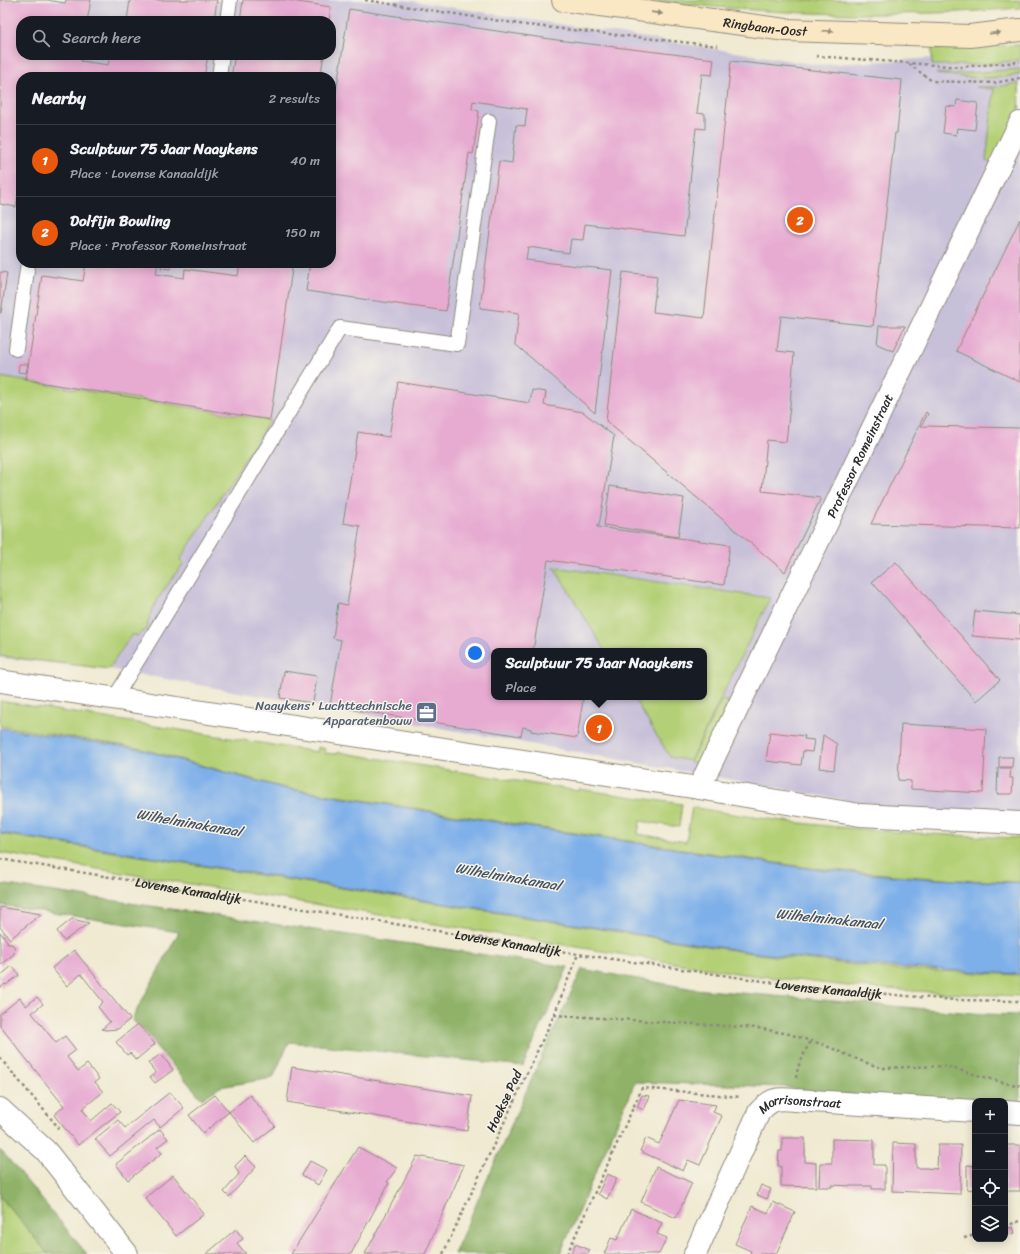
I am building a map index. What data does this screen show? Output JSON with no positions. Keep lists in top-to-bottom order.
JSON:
{
  "streets": {
    "main road": ["Ringbaan-Oost"],
    "street": ["Professor Romeinstraat", "Morrisonstraat"],
    "path": ["Lovense Kanaaldijk", "Hoekse Pad"]
  },
  "crossings": [
    ["Lovense Kanaaldijk", "Hoekse Pad"]
  ],
  "one_way": ["Ringbaan-Oost"],
  "water": ["Wilhelminakanaal"],
  "places": {
    "office": ["Naaykens' Luchttechnische Apparatenbouw"]
  },
  "page": {
    "search": "Search here",
    "heading": ["Nearby", "2 results"],
    "list": [
      {
        "mark": "1",
        "name": "Sculptuur 75 Jaar Naaykens",
        "note": "Place · Lovense Kanaaldijk",
        "value": "40 m"
      },
      {
        "mark": "2",
        "name": "Dolfijn Bowling",
        "note": "Place · Professor Romeinstraat",
        "value": "150 m"
      }
    ],
    "pins": ["2", "1"],
    "popup": ["Sculptuur 75 Jaar Naaykens", "Place"],
    "map_buttons": ["+", "−"]
  }
}
